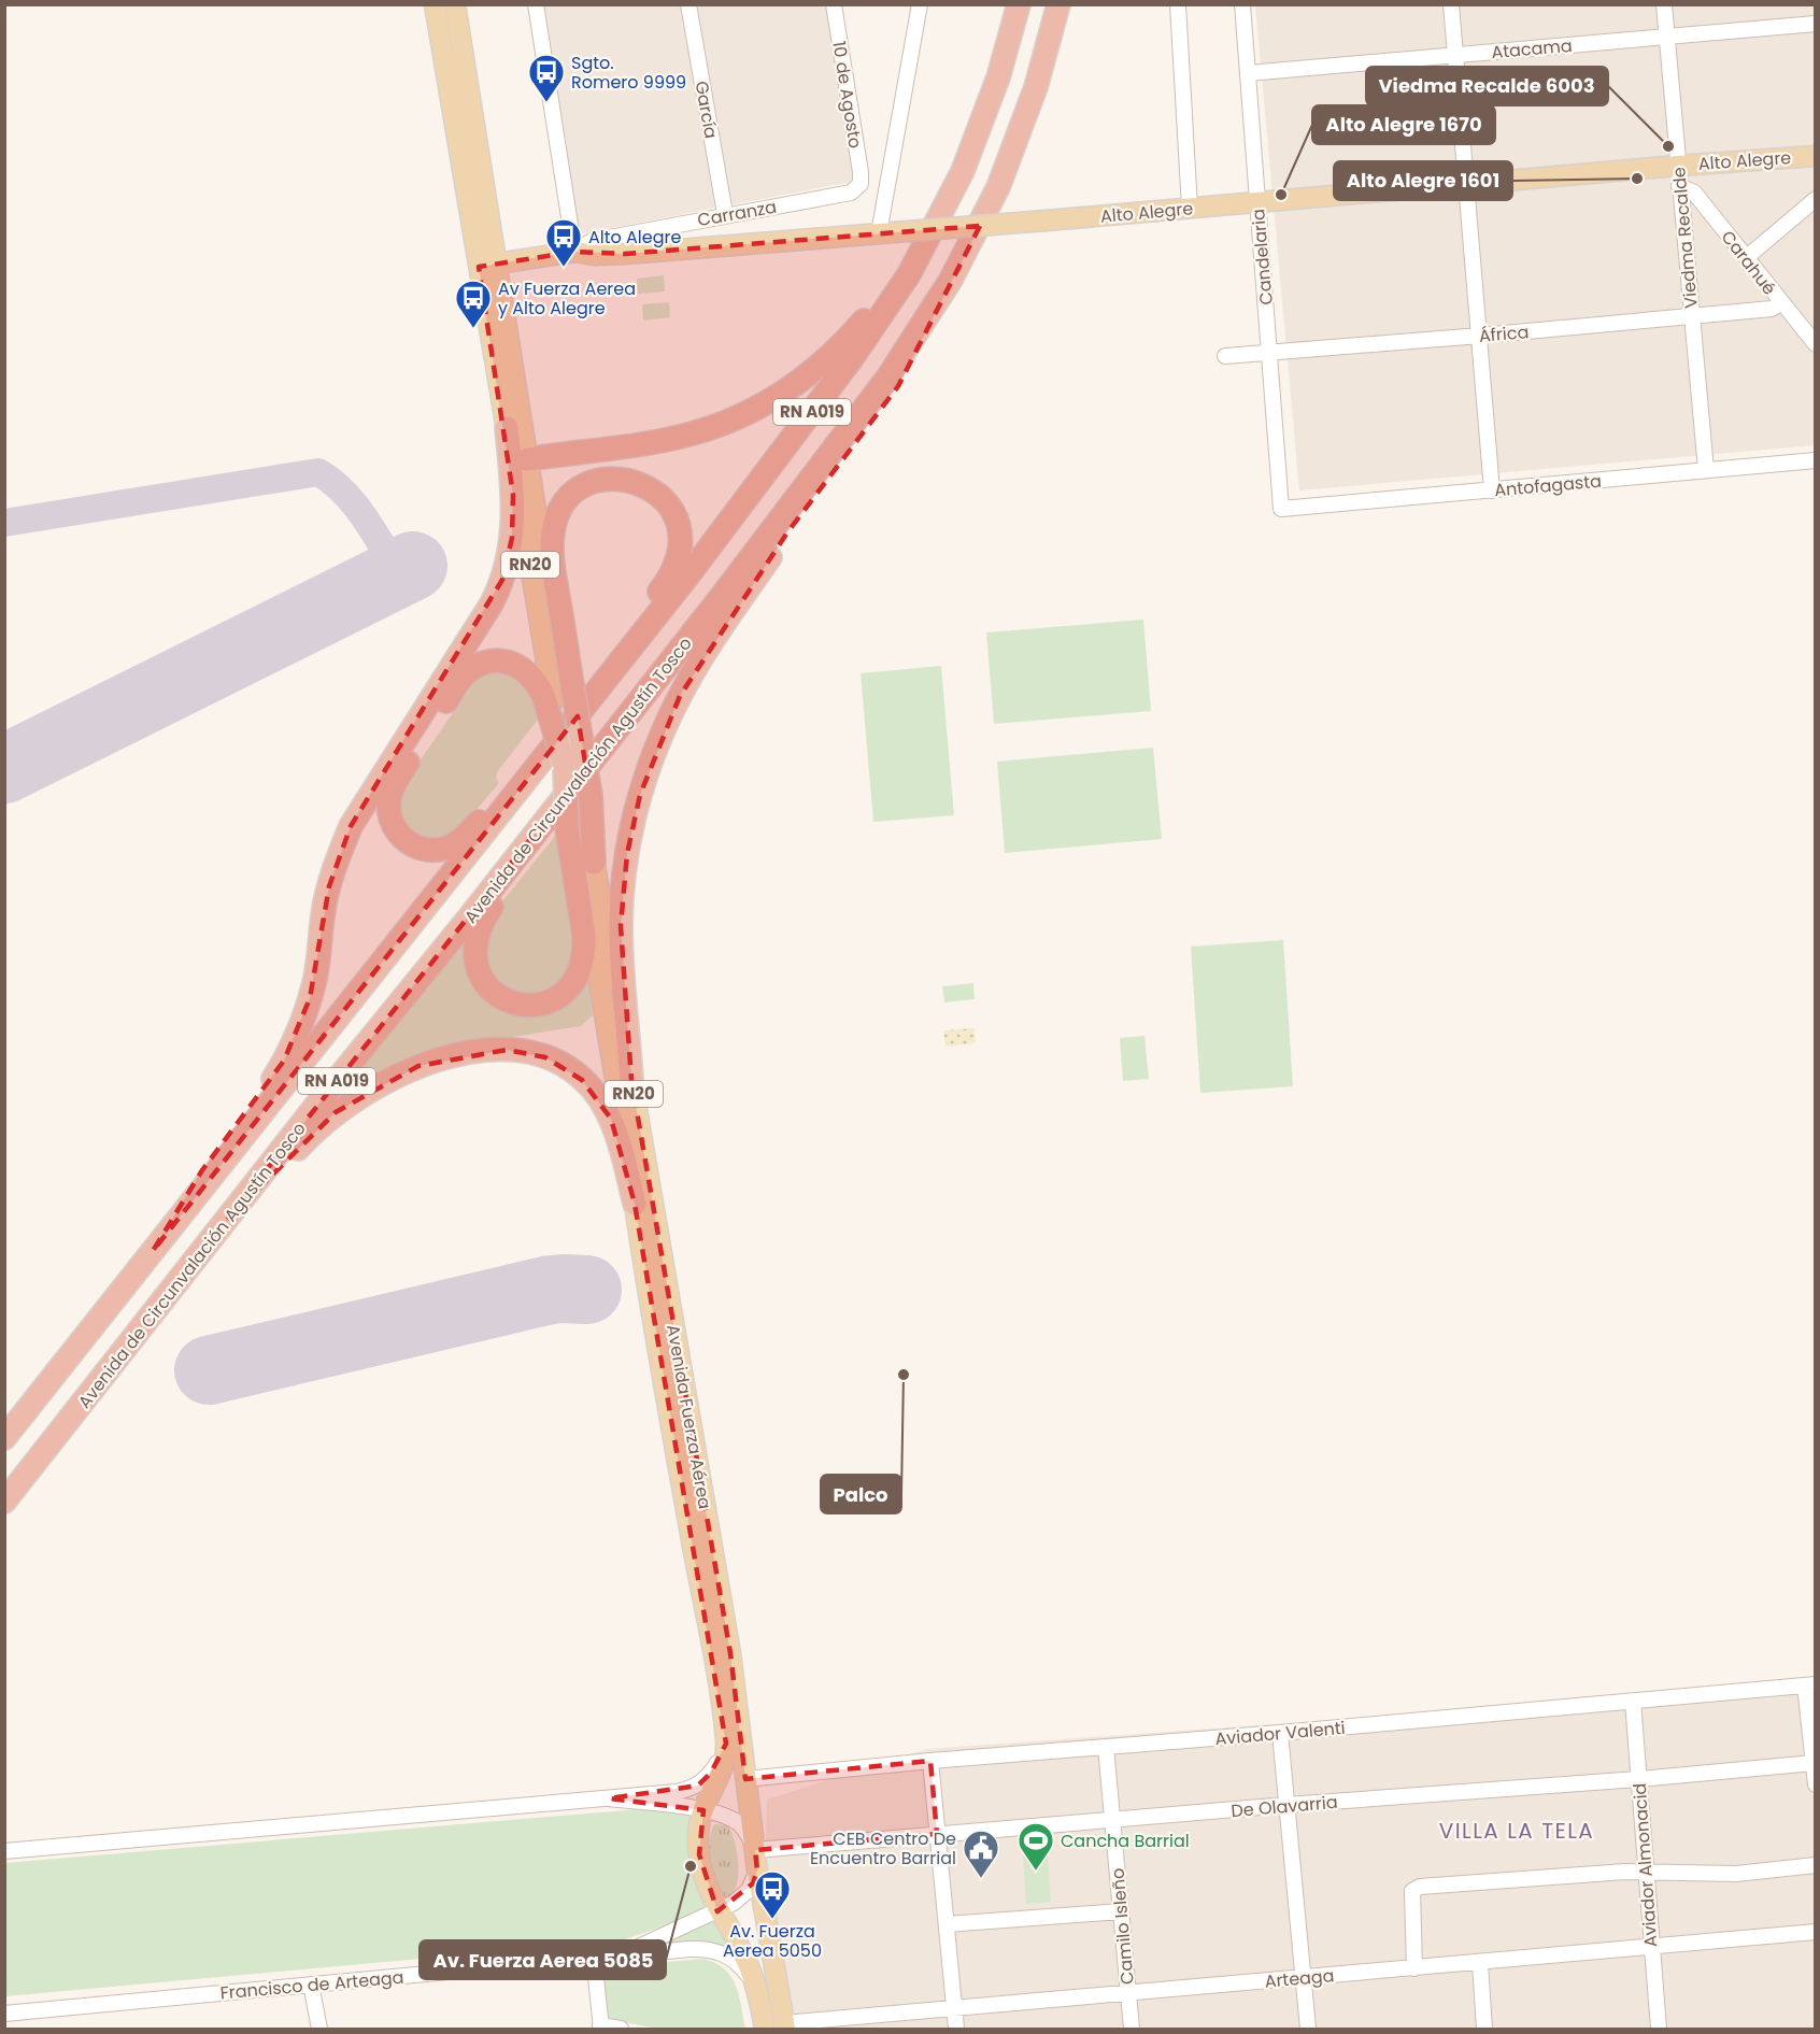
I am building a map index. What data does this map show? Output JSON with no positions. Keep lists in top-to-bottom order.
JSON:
{
  "streets": {
    "highway": ["RN A019", "Avenida de Circunvalación Agustín Tosco"],
    "main road": ["Alto Alegre", "RN20", "Avenida Fuerza Aérea"],
    "street": [
      "Atacama",
      "10 de Agosto",
      "García",
      "Carranza",
      "Viedma Recalde",
      "Candelaria",
      "Carahué",
      "África",
      "Antofagasta",
      "Aviador Valenti",
      "De Olavarria",
      "Aviador Almonacid",
      "Camilo Isleño",
      "Arteaga",
      "Francisco de Arteaga"
    ]
  },
  "crossings": [
    ["Atacama", "Viedma Recalde"],
    ["Atacama", "Candelaria"],
    ["10 de Agosto", "Carranza"],
    ["García", "Carranza"],
    ["Alto Alegre", "Carranza"],
    ["Alto Alegre", "Viedma Recalde"],
    ["Alto Alegre", "Candelaria"],
    ["Alto Alegre", "RN20"],
    ["Viedma Recalde", "Carahué"],
    ["Viedma Recalde", "África"],
    ["Viedma Recalde", "Antofagasta"],
    ["Candelaria", "África"],
    ["Candelaria", "Antofagasta"],
    ["Carahué", "África"],
    ["Avenida Fuerza Aérea", "Aviador Valenti"],
    ["Avenida Fuerza Aérea", "De Olavarria"],
    ["Avenida Fuerza Aérea", "Arteaga"],
    ["Avenida Fuerza Aérea", "Francisco de Arteaga"],
    ["Aviador Valenti", "Aviador Almonacid"],
    ["Aviador Valenti", "Camilo Isleño"],
    ["De Olavarria", "Aviador Almonacid"],
    ["De Olavarria", "Camilo Isleño"],
    ["Aviador Almonacid", "Arteaga"],
    ["Camilo Isleño", "Arteaga"]
  ],
  "districts": ["VILLA LA TELA"],
  "places": {
    "bus stop": [
      "Sgto. Romero 9999",
      "Alto Alegre",
      "Av Fuerza Aerea y Alto Alegre",
      "Av. Fuerza Aerea 5050"
    ],
    "other": [
      "Viedma Recalde 6003",
      "Alto Alegre 1601",
      "Alto Alegre 1670",
      "Palco",
      "Av. Fuerza Aerea 5085"
    ],
    "sports": ["Cancha Barrial"],
    "public building": ["CEB Centro De Encuentro Barrial"]
  }
}
